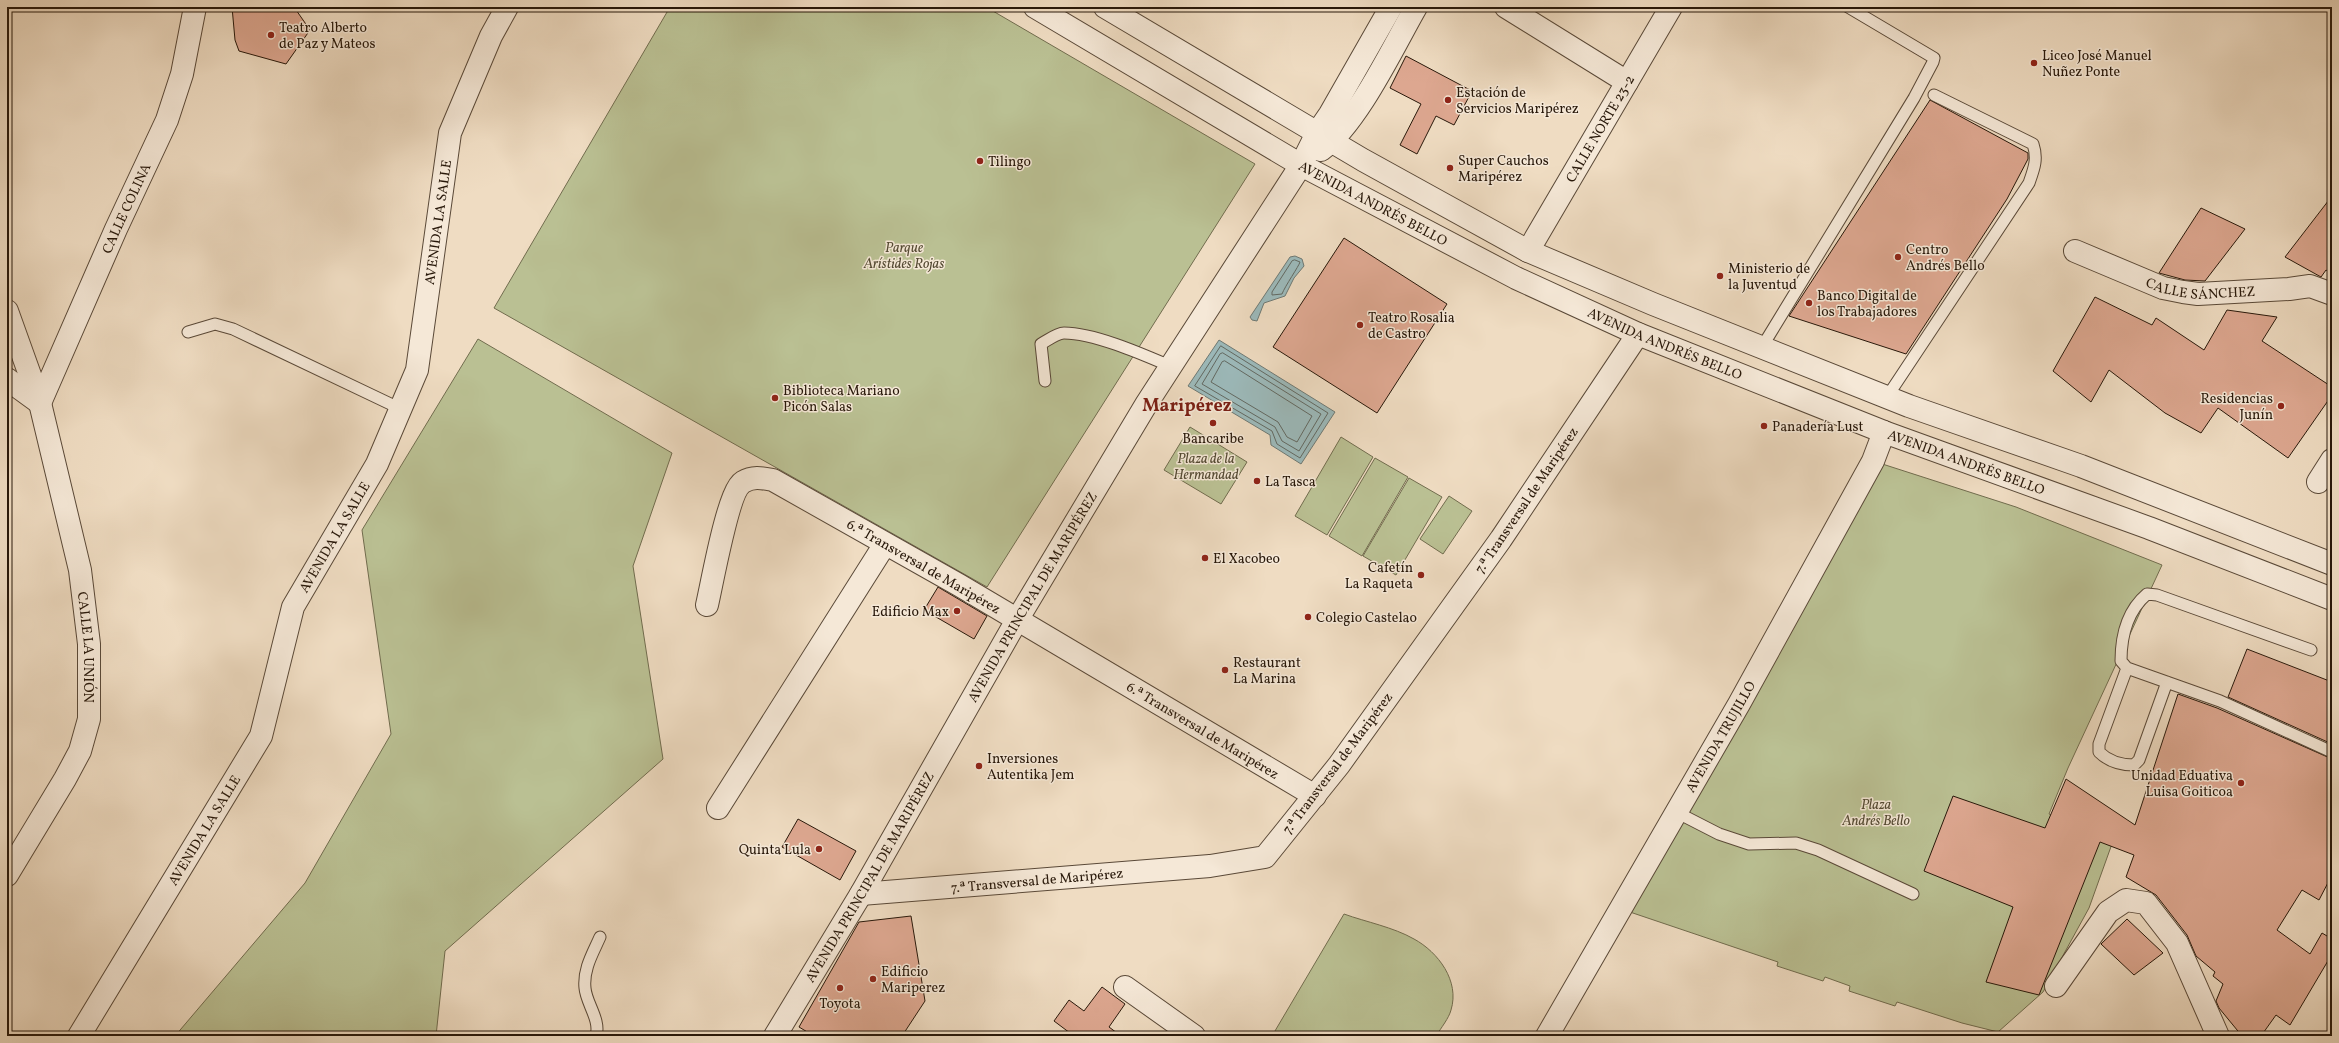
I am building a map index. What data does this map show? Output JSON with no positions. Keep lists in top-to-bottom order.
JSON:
{
  "streets": {
    "street": [
      "CALLE NORTE 23-2",
      "AVENIDA ANDRÉS BELLO",
      "CALLE COLINA",
      "AVENIDA LA SALLE",
      "CALLE SÁNCHEZ",
      "7.ª Transversal de Maripérez",
      "6.ª Transversal de Maripérez",
      "AVENIDA PRINCIPAL DE MARIPÉREZ",
      "CALLE LA UNIÓN",
      "AVENIDA TRUJILLO"
    ]
  },
  "crossings": [
    ["AVENIDA ANDRÉS BELLO", "7.ª Transversal de Maripérez"],
    ["AVENIDA ANDRÉS BELLO", "AVENIDA PRINCIPAL DE MARIPÉREZ"],
    ["AVENIDA ANDRÉS BELLO", "AVENIDA TRUJILLO"],
    ["CALLE COLINA", "CALLE LA UNIÓN"],
    ["7.ª Transversal de Maripérez", "6.ª Transversal de Maripérez"],
    ["7.ª Transversal de Maripérez", "AVENIDA PRINCIPAL DE MARIPÉREZ"],
    ["6.ª Transversal de Maripérez", "AVENIDA PRINCIPAL DE MARIPÉREZ"]
  ],
  "districts": ["Maripérez"],
  "parks": ["Parque Arístides Rojas", "Plaza de la Hermandad", "Plaza Andrés Bello"],
  "places": [
    "Teatro Alberto de Paz y Mateos",
    "Liceo José Manuel Nuñez Ponte",
    "Estación de Servicios Maripérez",
    "Tilingo",
    "Super Cauchos Maripérez",
    "Centro Andrés Bello",
    "Ministerio de la Juventud",
    "Banco Digital de los Trabajadores",
    "Teatro Rosalia de Castro",
    "Biblioteca Mariano Picón Salas",
    "Residencias Junín",
    "Bancaribe",
    "Panadería Lust",
    "La Tasca",
    "El Xacobeo",
    "Cafetín La Raqueta",
    "Edificio Max",
    "Colegio Castelao",
    "Restaurant La Marina",
    "Inversiones Autentika Jem",
    "Unidad Eduativa Luisa Goiticoa",
    "Quinta Lula",
    "Edificio Mariperez",
    "Toyota"
  ]
}
